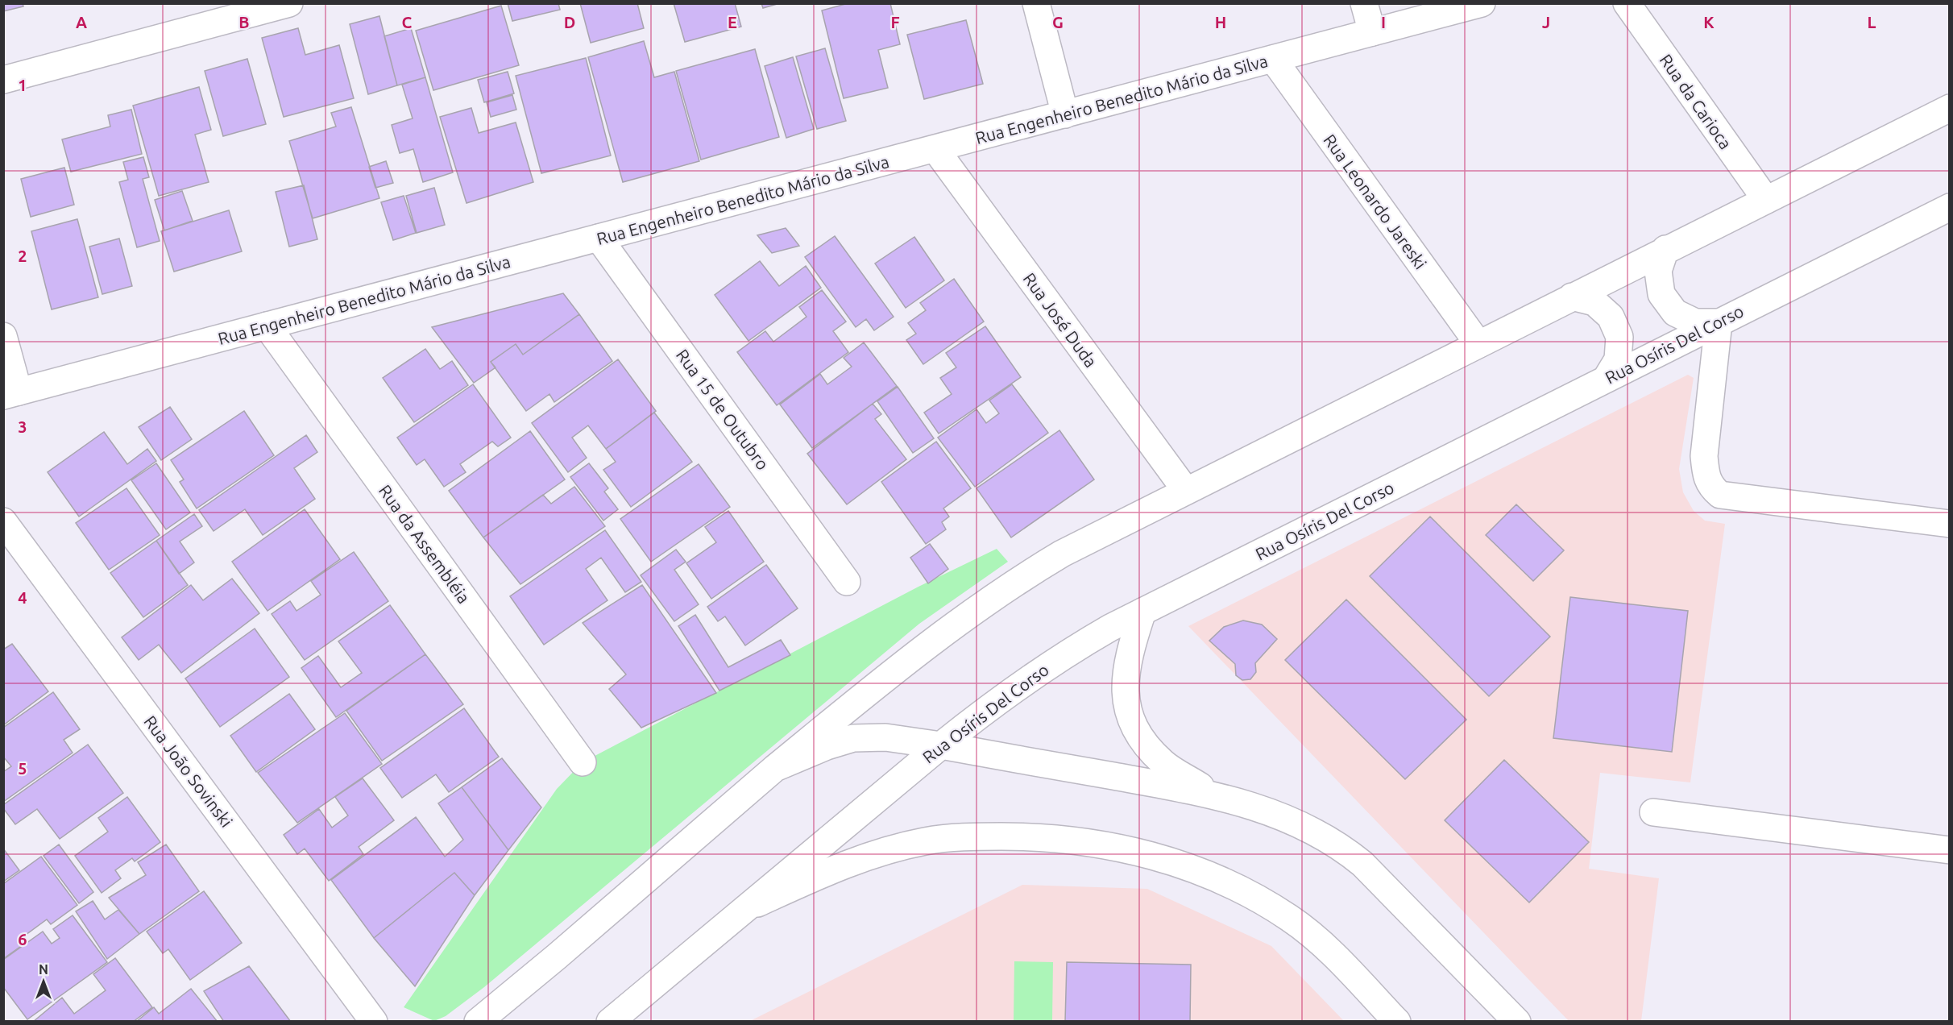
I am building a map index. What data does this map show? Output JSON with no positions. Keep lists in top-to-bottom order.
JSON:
{
  "streets": {
    "street": [
      "Rua Engenheiro Benedito Mário da Silva",
      "Rua da Carioca",
      "Rua Leonardo Jareski",
      "Rua José Duda",
      "Rua Osíris Del Corso",
      "Rua 15 de Outubro",
      "Rua da Assembléia",
      "Rua João Sovinski"
    ]
  },
  "crossings": [
    ["Rua Engenheiro Benedito Mário da Silva", "Rua Leonardo Jareski"],
    ["Rua Engenheiro Benedito Mário da Silva", "Rua José Duda"],
    ["Rua Engenheiro Benedito Mário da Silva", "Rua 15 de Outubro"],
    ["Rua Engenheiro Benedito Mário da Silva", "Rua da Assembléia"]
  ],
  "north": "top",
  "grid": {
    "columns": [
      "A",
      "B",
      "C",
      "D",
      "E",
      "F",
      "G",
      "H",
      "I",
      "J",
      "K",
      "L"
    ],
    "rows": [
      "1",
      "2",
      "3",
      "4",
      "5",
      "6"
    ]
  }
}
